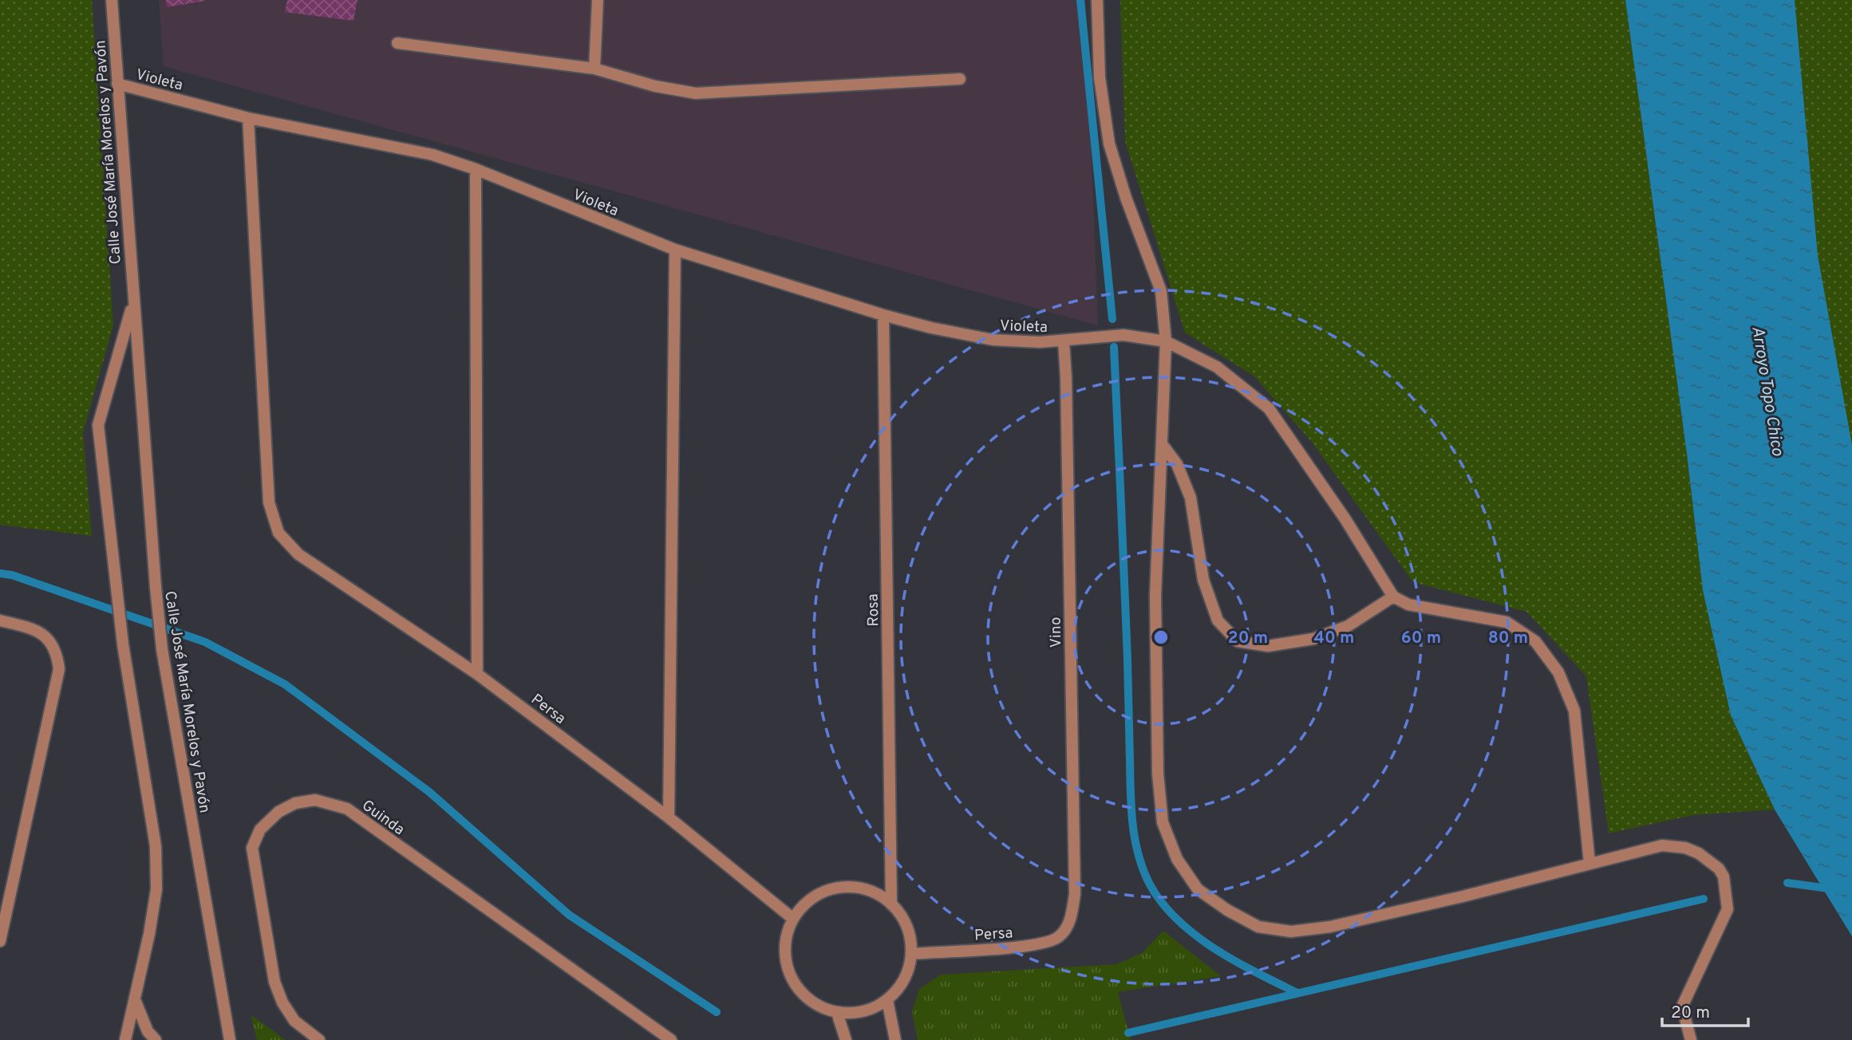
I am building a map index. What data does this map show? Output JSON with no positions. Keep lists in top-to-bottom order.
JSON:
{
  "streets": {
    "street": [
      "Violeta",
      "Calle José María Morelos y Pavón",
      "Rosa",
      "Vino",
      "Persa",
      "Guinda"
    ]
  },
  "crossings": [
    ["Violeta", "Calle José María Morelos y Pavón"],
    ["Violeta", "Rosa"],
    ["Violeta", "Vino"],
    ["Violeta", "Persa"],
    ["Rosa", "Persa"],
    ["Vino", "Persa"]
  ],
  "water": ["Arroyo Topo Chico"],
  "scale_bar": "20 m",
  "rings": [
    "20 m",
    "40 m",
    "60 m",
    "80 m"
  ]
}
